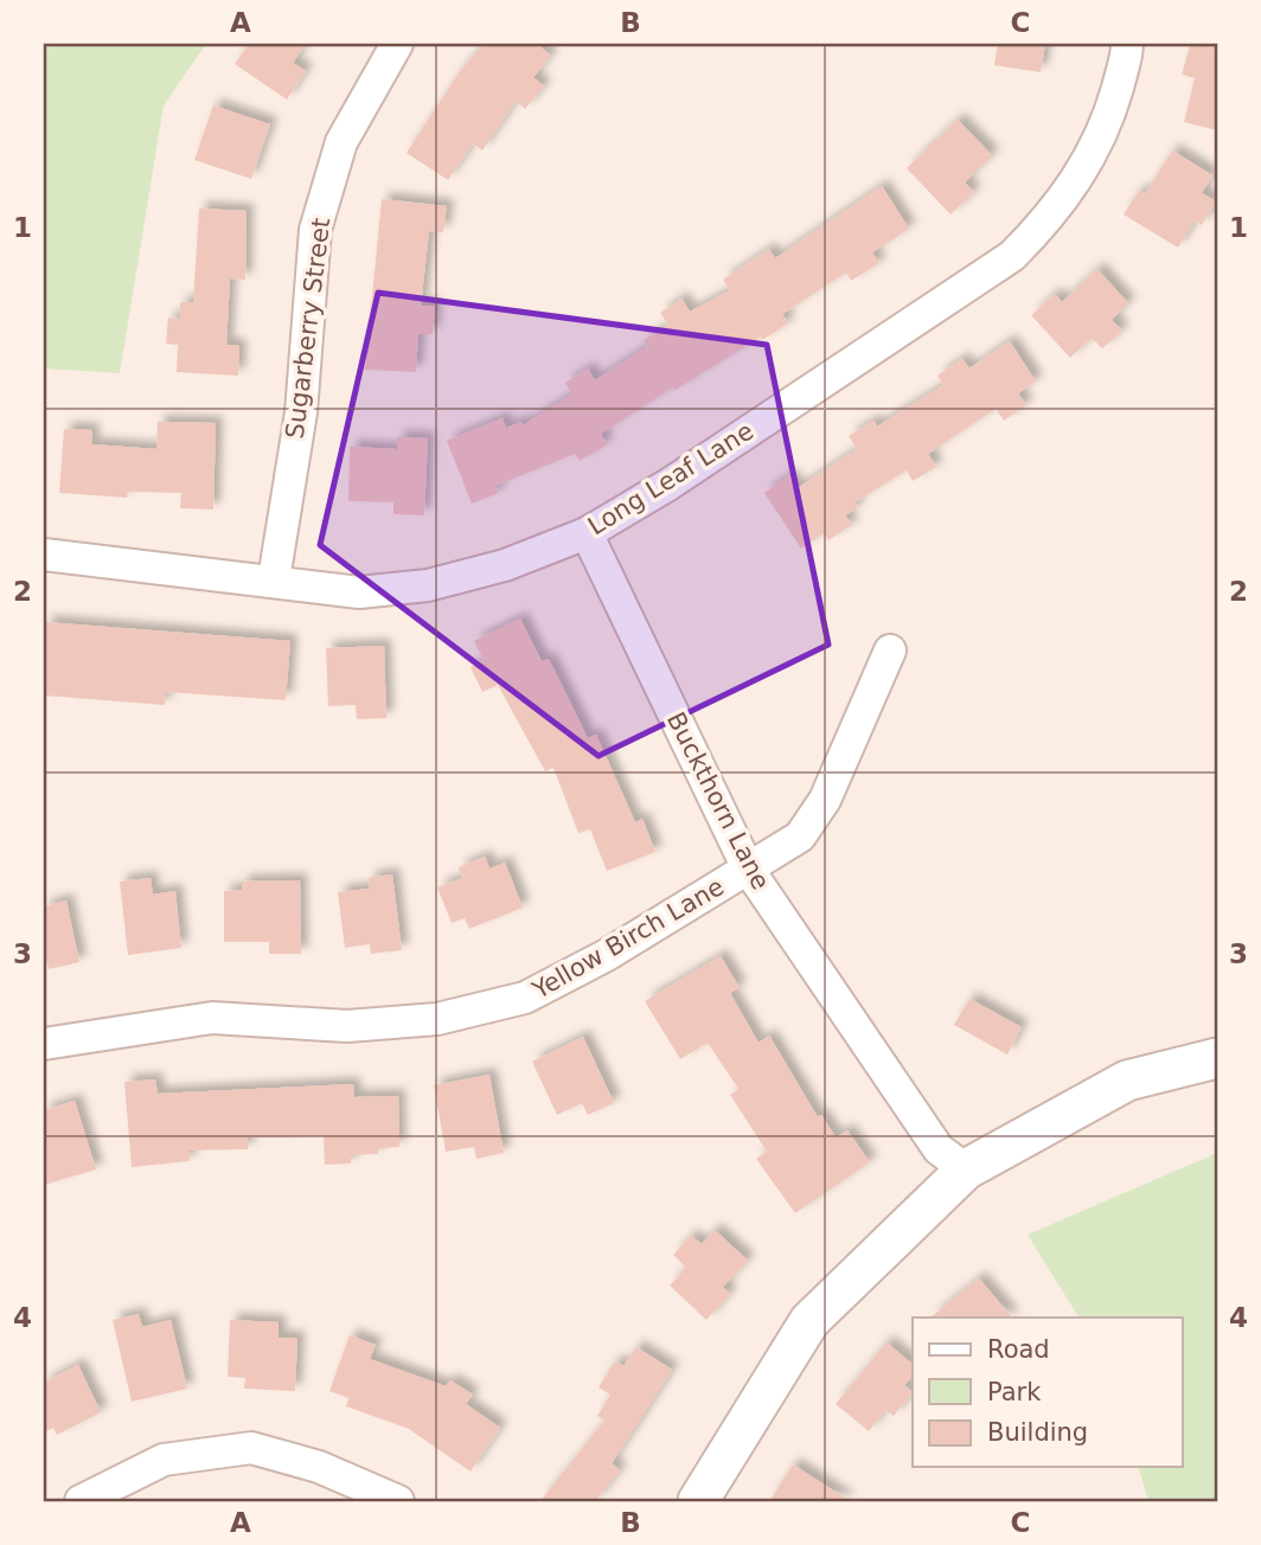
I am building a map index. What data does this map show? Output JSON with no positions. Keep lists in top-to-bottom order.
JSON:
{
  "streets": {
    "street": [
      "Sugarberry Street",
      "Long Leaf Lane",
      "Buckthorn Lane",
      "Yellow Birch Lane"
    ]
  },
  "crossings": [
    ["Sugarberry Street", "Long Leaf Lane"],
    ["Long Leaf Lane", "Buckthorn Lane"],
    ["Buckthorn Lane", "Yellow Birch Lane"]
  ],
  "legend": ["Road", "Park", "Building"],
  "grid": {
    "columns": ["A", "B", "C"],
    "rows": [
      "1",
      "2",
      "3",
      "4"
    ]
  }
}
